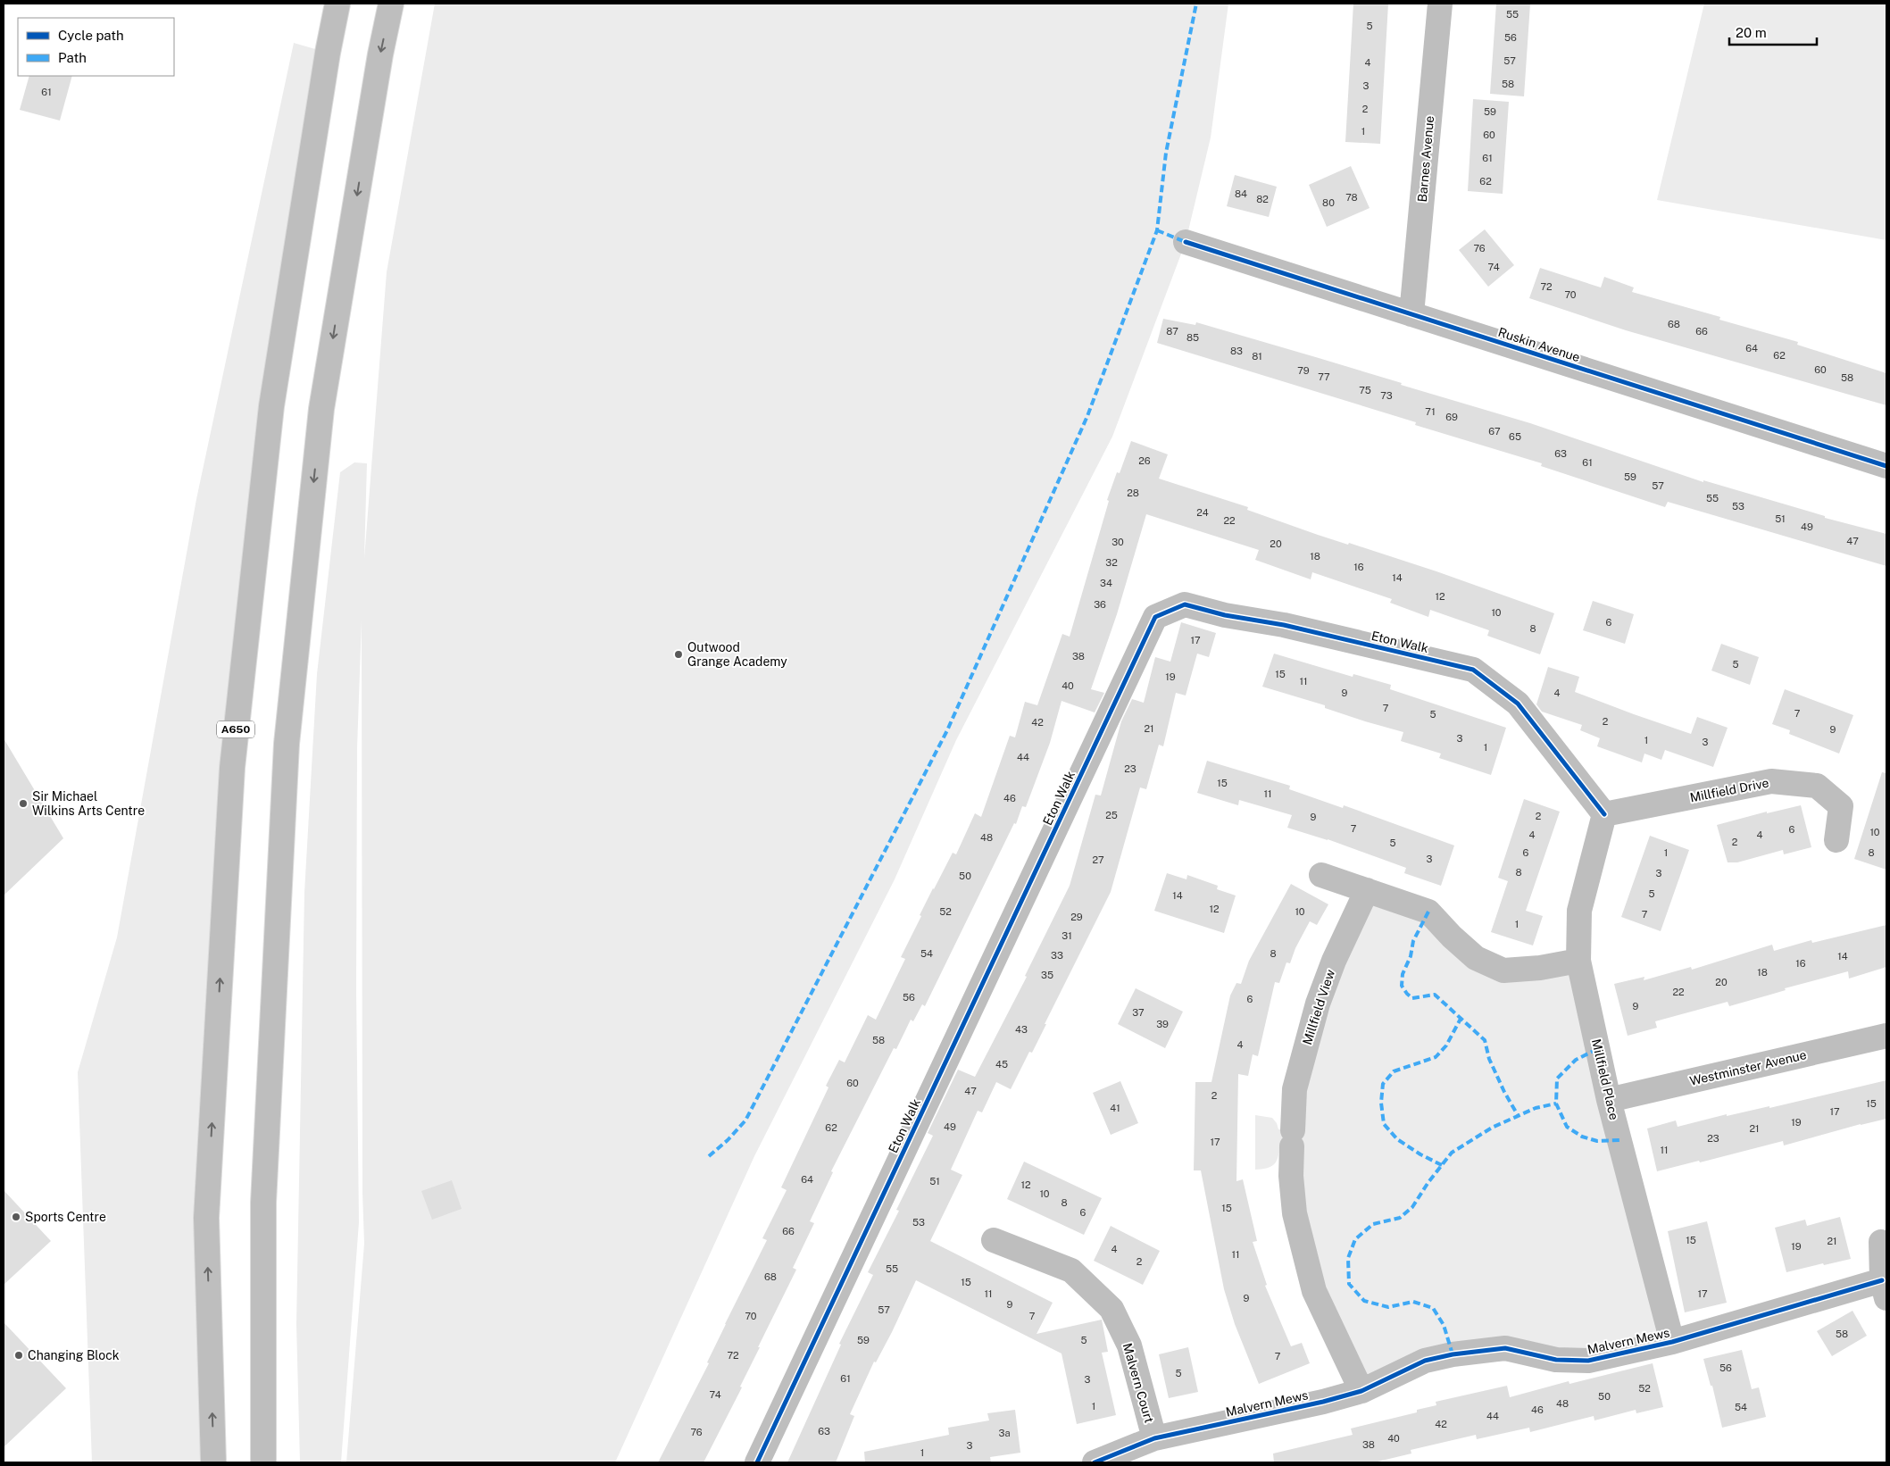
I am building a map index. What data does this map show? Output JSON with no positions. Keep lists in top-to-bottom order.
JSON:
{
  "streets": {
    "main road": [
      "Barnes Avenue",
      "Ruskin Avenue",
      "Eton Walk",
      "A650",
      "Millfield Drive",
      "Millfield View",
      "Westminster Avenue",
      "Millfield Place",
      "Malvern Mews",
      "Malvern Court"
    ]
  },
  "crossings": [
    ["Barnes Avenue", "Ruskin Avenue"],
    ["Eton Walk", "Millfield Drive"],
    ["Eton Walk", "Millfield Place"],
    ["Millfield Drive", "Millfield Place"],
    ["Millfield View", "Malvern Mews"],
    ["Westminster Avenue", "Millfield Place"],
    ["Millfield Place", "Malvern Mews"],
    ["Malvern Mews", "Malvern Court"]
  ],
  "places": [
    "Outwood Grange Academy",
    "Sir Michael Wilkins Arts Centre",
    "Sports Centre",
    "Changing Block"
  ],
  "house_numbers": [
    "55",
    "5",
    "56",
    "57",
    "4",
    "58",
    "3",
    "61",
    "2",
    "59",
    "1",
    "60",
    "61",
    "62",
    "84",
    "78",
    "82",
    "80",
    "76",
    "74",
    "72",
    "70",
    "68",
    "87",
    "66",
    "85",
    "64",
    "83",
    "62",
    "81",
    "60",
    "79",
    "77",
    "58",
    "75",
    "73",
    "71",
    "69",
    "67",
    "65",
    "63",
    "26",
    "61",
    "59",
    "57",
    "28",
    "55",
    "53",
    "24",
    "51",
    "22",
    "49",
    "47",
    "30",
    "20",
    "18",
    "32",
    "16",
    "14",
    "34",
    "12",
    "36",
    "10",
    "6",
    "8",
    "17",
    "38",
    "5",
    "15",
    "19",
    "11",
    "40",
    "9",
    "4",
    "7",
    "7",
    "5",
    "2",
    "42",
    "21",
    "9",
    "3",
    "1",
    "3",
    "1",
    "44",
    "23",
    "15",
    "11",
    "46",
    "25",
    "2",
    "9",
    "7",
    "6",
    "10",
    "4",
    "4",
    "48",
    "2",
    "5",
    "6",
    "1",
    "8",
    "3",
    "27",
    "8",
    "3",
    "50",
    "5",
    "14",
    "12",
    "52",
    "10",
    "7",
    "29",
    "1",
    "31",
    "54",
    "8",
    "33",
    "14",
    "16",
    "18",
    "35",
    "20",
    "22",
    "56",
    "6",
    "9",
    "37",
    "39",
    "43",
    "58",
    "4",
    "45",
    "60",
    "47",
    "2",
    "15",
    "41",
    "17",
    "19",
    "49",
    "62",
    "21",
    "23",
    "17",
    "11",
    "64",
    "51",
    "12",
    "10",
    "8",
    "15",
    "6",
    "53",
    "66",
    "15",
    "21",
    "19",
    "4",
    "11",
    "2",
    "55",
    "68",
    "15",
    "11",
    "17",
    "9",
    "9",
    "57",
    "70",
    "7",
    "58",
    "59",
    "5",
    "72",
    "7",
    "56",
    "5",
    "61",
    "3",
    "52",
    "74",
    "50",
    "48",
    "1",
    "54",
    "46",
    "44",
    "42",
    "63",
    "76",
    "3a",
    "40",
    "38",
    "3",
    "1"
  ],
  "legend": ["Cycle path", "Path"],
  "scale_bar": "20 m"
}
